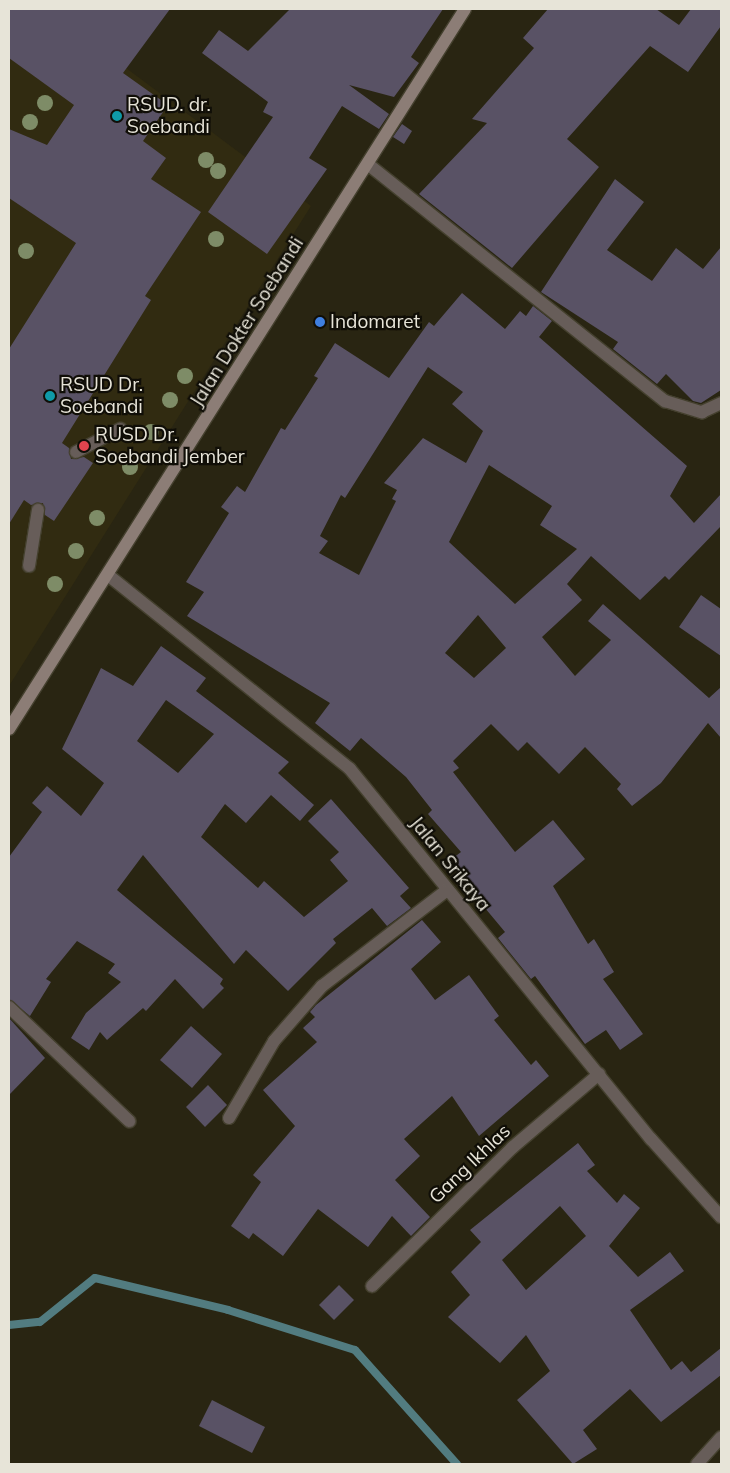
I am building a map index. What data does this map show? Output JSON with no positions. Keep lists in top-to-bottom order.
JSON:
{
  "streets": {
    "main road": ["Jalan Dokter Soebandi"],
    "street": ["Jalan Srikaya", "Gang Ikhlas"]
  },
  "crossings": [
    ["Jalan Dokter Soebandi", "Jalan Srikaya"],
    ["Jalan Srikaya", "Gang Ikhlas"]
  ],
  "places": [
    "RSUD. dr. Soebandi",
    "Indomaret",
    "RSUD Dr. Soebandi",
    "RUSD Dr. Soebandi Jember"
  ]
}
